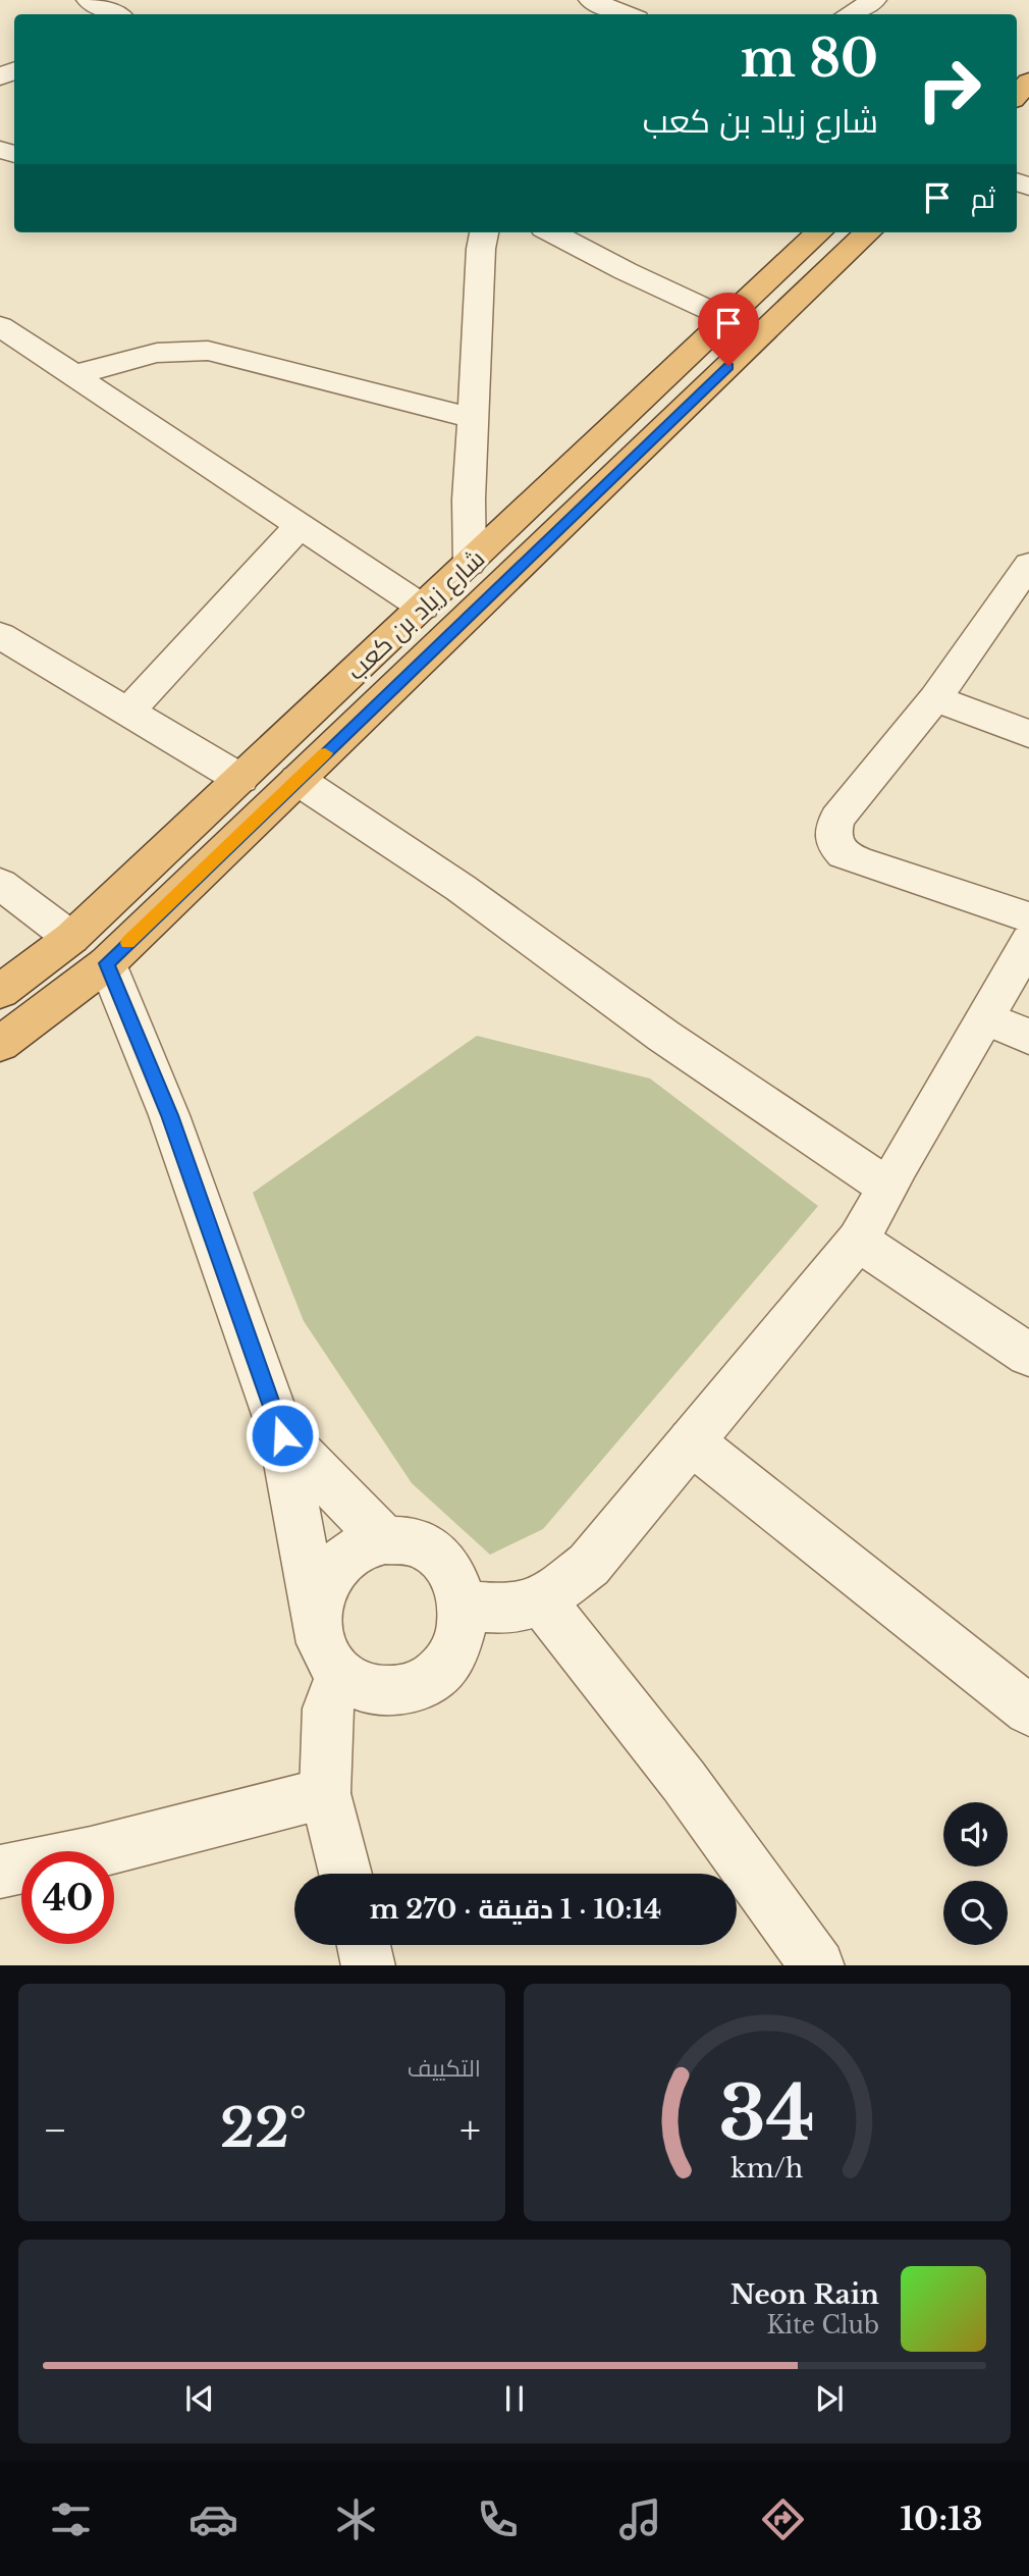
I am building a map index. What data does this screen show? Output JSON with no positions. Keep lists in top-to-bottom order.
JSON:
{
  "streets": {
    "highway": ["شارع زياد بن كعب"]
  },
  "page": {
    "turn": ["80 m", "شارع زياد بن كعب"],
    "then": "ثم",
    "limit": "40",
    "trip": "10:14 · 1 دقيقة · 270 m",
    "tile": "التكييف",
    "heat": ["−", "22°", "+"],
    "song": ["Neon Rain", "Kite Club"],
    "tabs": "10:13",
    "gauge": ["34", "km/h"]
  }
}
